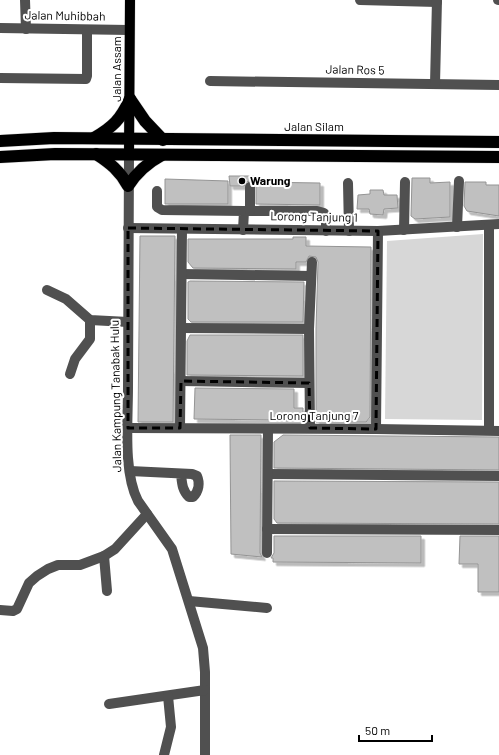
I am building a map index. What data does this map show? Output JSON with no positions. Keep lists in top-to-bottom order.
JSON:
{
  "streets": {
    "highway": ["Jalan Silam"],
    "main road": ["Jalan Assam", "Jalan Kampung Tanabak Hulu"],
    "street": [
      "Jalan Muhibbah",
      "Jalan Ros 5",
      "Lorong Tanjung 1",
      "Lorong Tanjung 7"
    ]
  },
  "crossings": [
    ["Jalan Muhibbah", "Jalan Assam"],
    ["Jalan Assam", "Jalan Silam"],
    ["Jalan Assam", "Jalan Kampung Tanabak Hulu"],
    ["Jalan Silam", "Jalan Kampung Tanabak Hulu"],
    ["Lorong Tanjung 1", "Jalan Kampung Tanabak Hulu"],
    ["Jalan Kampung Tanabak Hulu", "Lorong Tanjung 7"]
  ],
  "places": ["Warung"],
  "scale_bar": "50 m"
}
